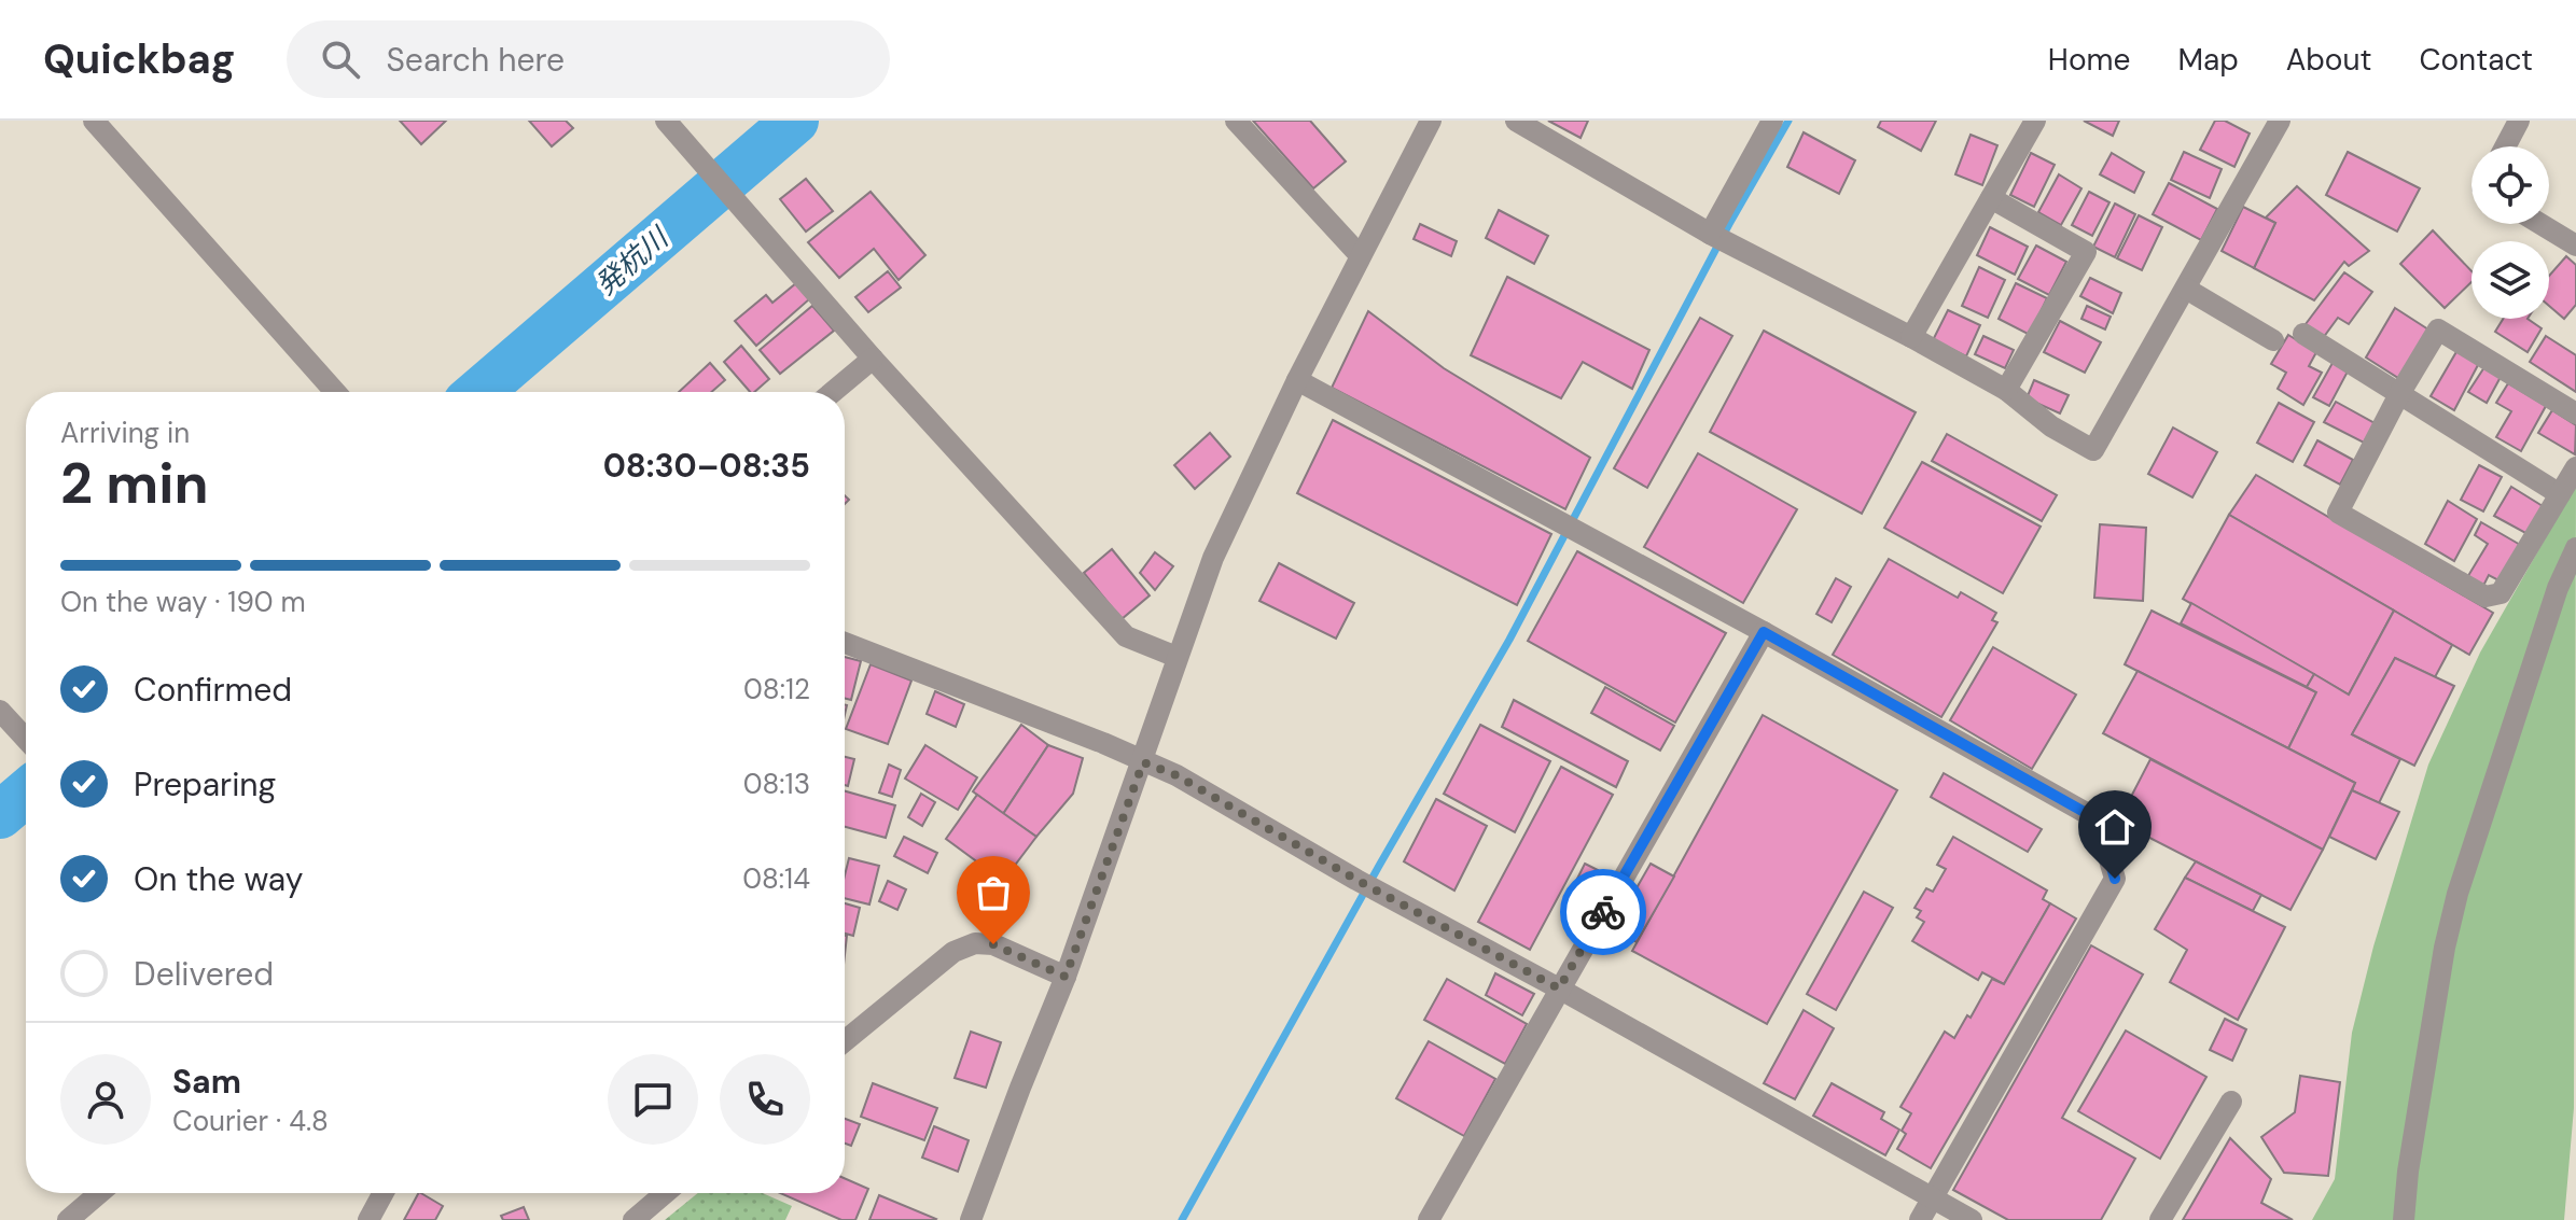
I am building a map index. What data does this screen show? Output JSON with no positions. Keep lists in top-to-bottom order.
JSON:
{
  "water": ["発杭川"],
  "page": {
    "header": "Quickbag",
    "search": "Search here",
    "nav": [
      "Home",
      "Map",
      "About",
      "Contact"
    ],
    "heading": ["2 min", "Arriving in", "08:30–08:35"],
    "panel": ["Sam", "Courier · 4.8"],
    "bar": "On the way · 190 m",
    "list": [
      ["Confirmed", "08:12"],
      ["Preparing", "08:13"],
      ["On the way", "08:14"],
      "Delivered"
    ]
  }
}
